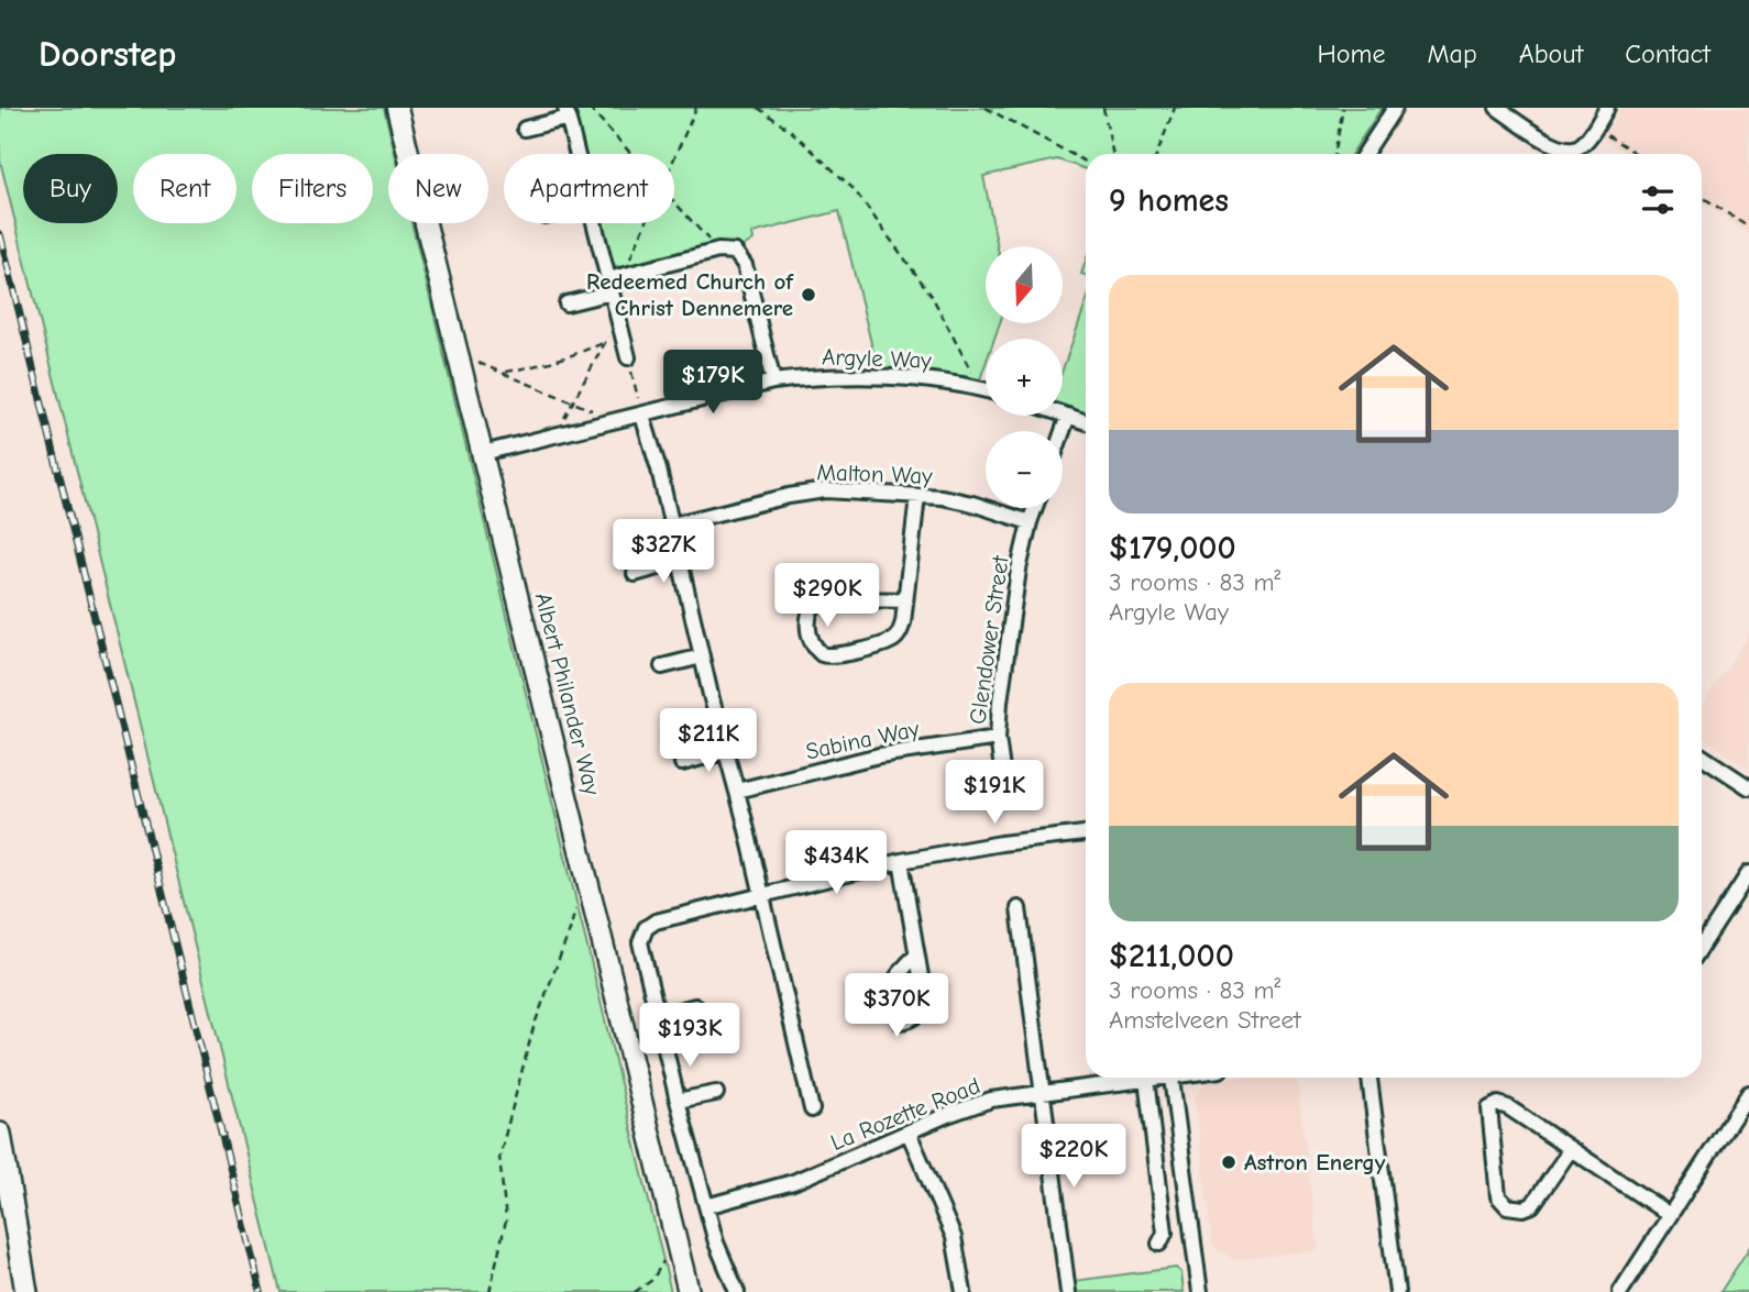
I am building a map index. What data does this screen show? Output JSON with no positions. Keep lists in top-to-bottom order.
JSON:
{
  "streets": {
    "street": [
      "Argyle Way",
      "Malton Way",
      "Glendower Street",
      "Albert Philander Way",
      "Sabina Way",
      "La Rozette Road"
    ]
  },
  "crossings": [
    ["Argyle Way", "Albert Philander Way"],
    ["Malton Way", "Glendower Street"],
    ["Glendower Street", "Sabina Way"]
  ],
  "places": ["Redeemed Church of Christ Dennemere", "Astron Energy"],
  "north": "bottom",
  "page": {
    "header": "Doorstep",
    "nav": [
      "Home",
      "Map",
      "About",
      "Contact"
    ],
    "chip": [
      "Buy",
      "Rent",
      "Filters",
      "New",
      "Apartment"
    ],
    "heading": "9 homes",
    "map_buttons": ["+", "−"],
    "list": [
      {
        "name": "$179,000",
        "note": "3 rooms · 83 m² · Argyle Way"
      },
      {
        "name": "$211,000",
        "note": "3 rooms · 83 m² · Amstelveen Street"
      }
    ],
    "price": [
      "$179K",
      "$327K",
      "$290K",
      "$211K",
      "$191K",
      "$434K",
      "$370K",
      "$193K",
      "$220K"
    ]
  }
}
